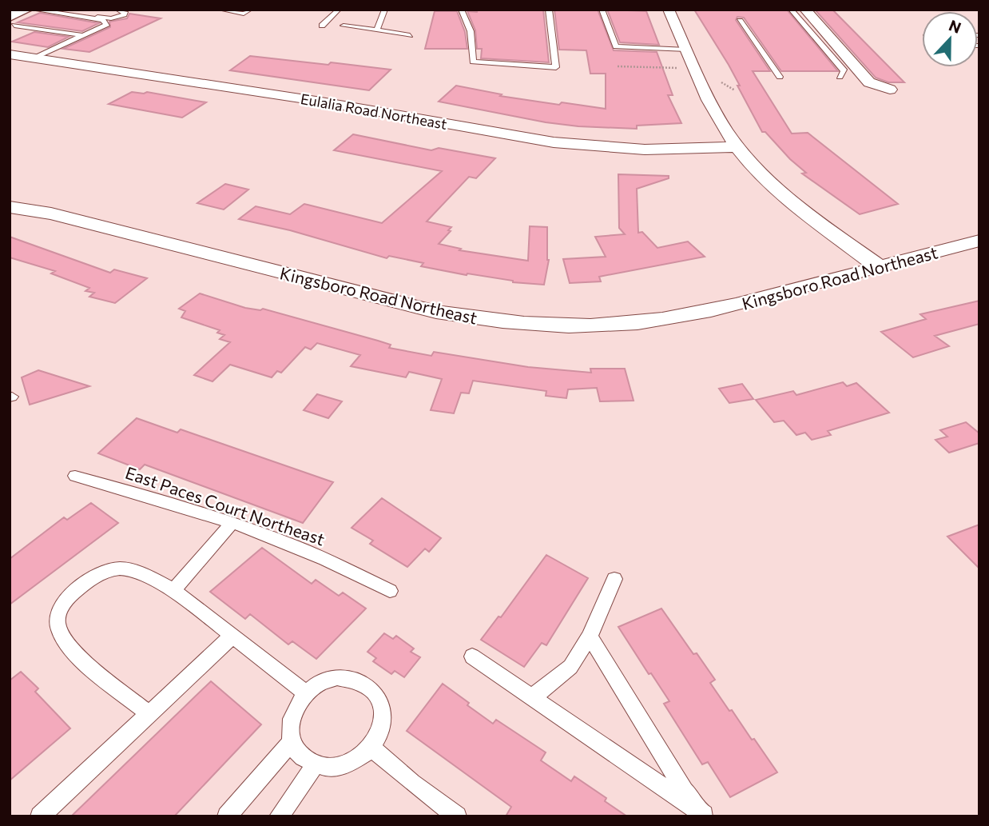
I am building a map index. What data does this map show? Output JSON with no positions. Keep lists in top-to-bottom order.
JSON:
{
  "streets": {
    "street": ["Eulalia Road Northeast", "Kingsboro Road Northeast"],
    "lane": ["East Paces Court Northeast"]
  },
  "north": "top"
}
